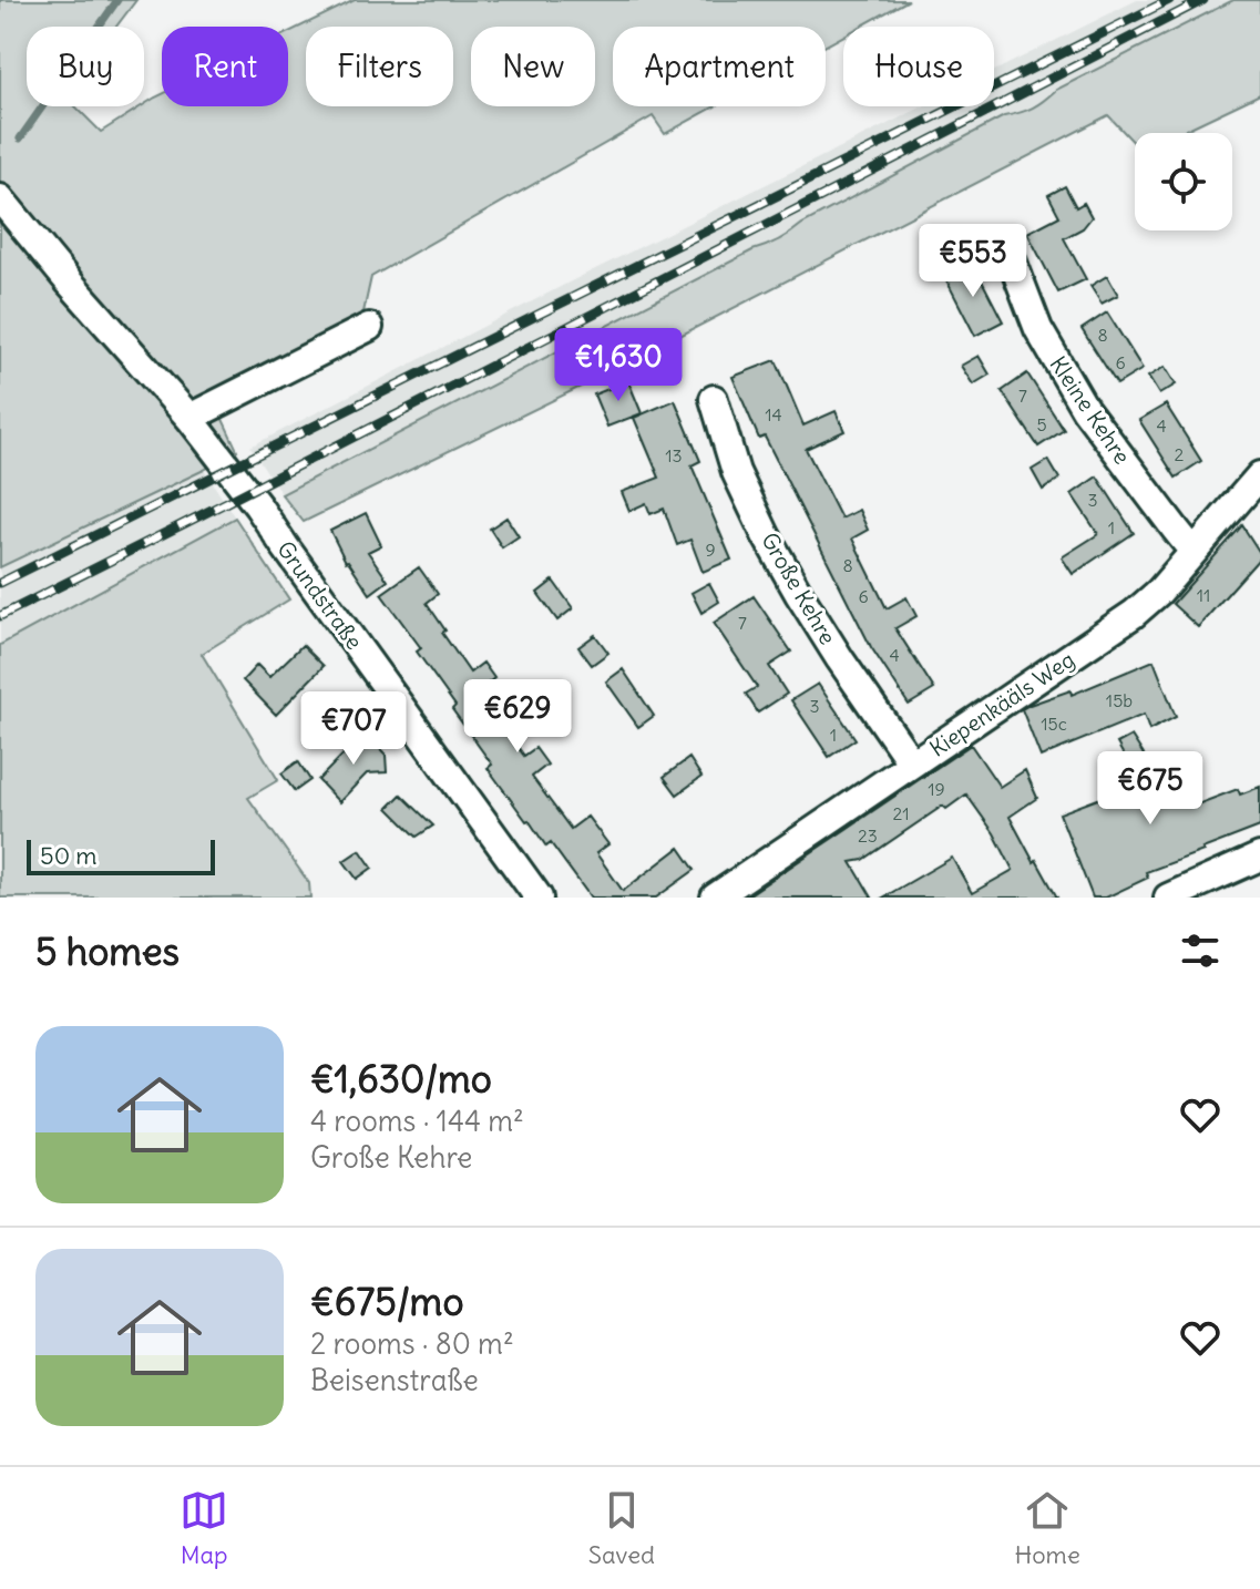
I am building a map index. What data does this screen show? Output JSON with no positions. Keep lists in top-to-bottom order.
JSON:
{
  "streets": {
    "street": [
      "Kleine Kehre",
      "Große Kehre",
      "Grundstraße",
      "Kiepenkääls Weg"
    ]
  },
  "crossings": [
    ["Kleine Kehre", "Kiepenkääls Weg"],
    ["Große Kehre", "Kiepenkääls Weg"]
  ],
  "house_numbers": [
    "8",
    "6",
    "7",
    "14",
    "5",
    "4",
    "2",
    "13",
    "3",
    "1",
    "9",
    "8",
    "11",
    "6",
    "7",
    "4",
    "15b",
    "3",
    "15c",
    "1",
    "19",
    "21",
    "23"
  ],
  "scale_bar": "50 m",
  "page": {
    "chip": [
      "Buy",
      "Rent",
      "Filters",
      "New",
      "Apartment",
      "House"
    ],
    "price": [
      "€553",
      "€1,630",
      "€629",
      "€707",
      "€675"
    ],
    "scale": "50 m",
    "heading": "5 homes",
    "list": [
      {
        "name": "€1,630/mo",
        "note": "4 rooms · 144 m² · Große Kehre"
      },
      {
        "name": "€675/mo",
        "note": "2 rooms · 80 m² · Beisenstraße"
      }
    ],
    "tabs": ["Map", "Saved", "Home"]
  }
}
